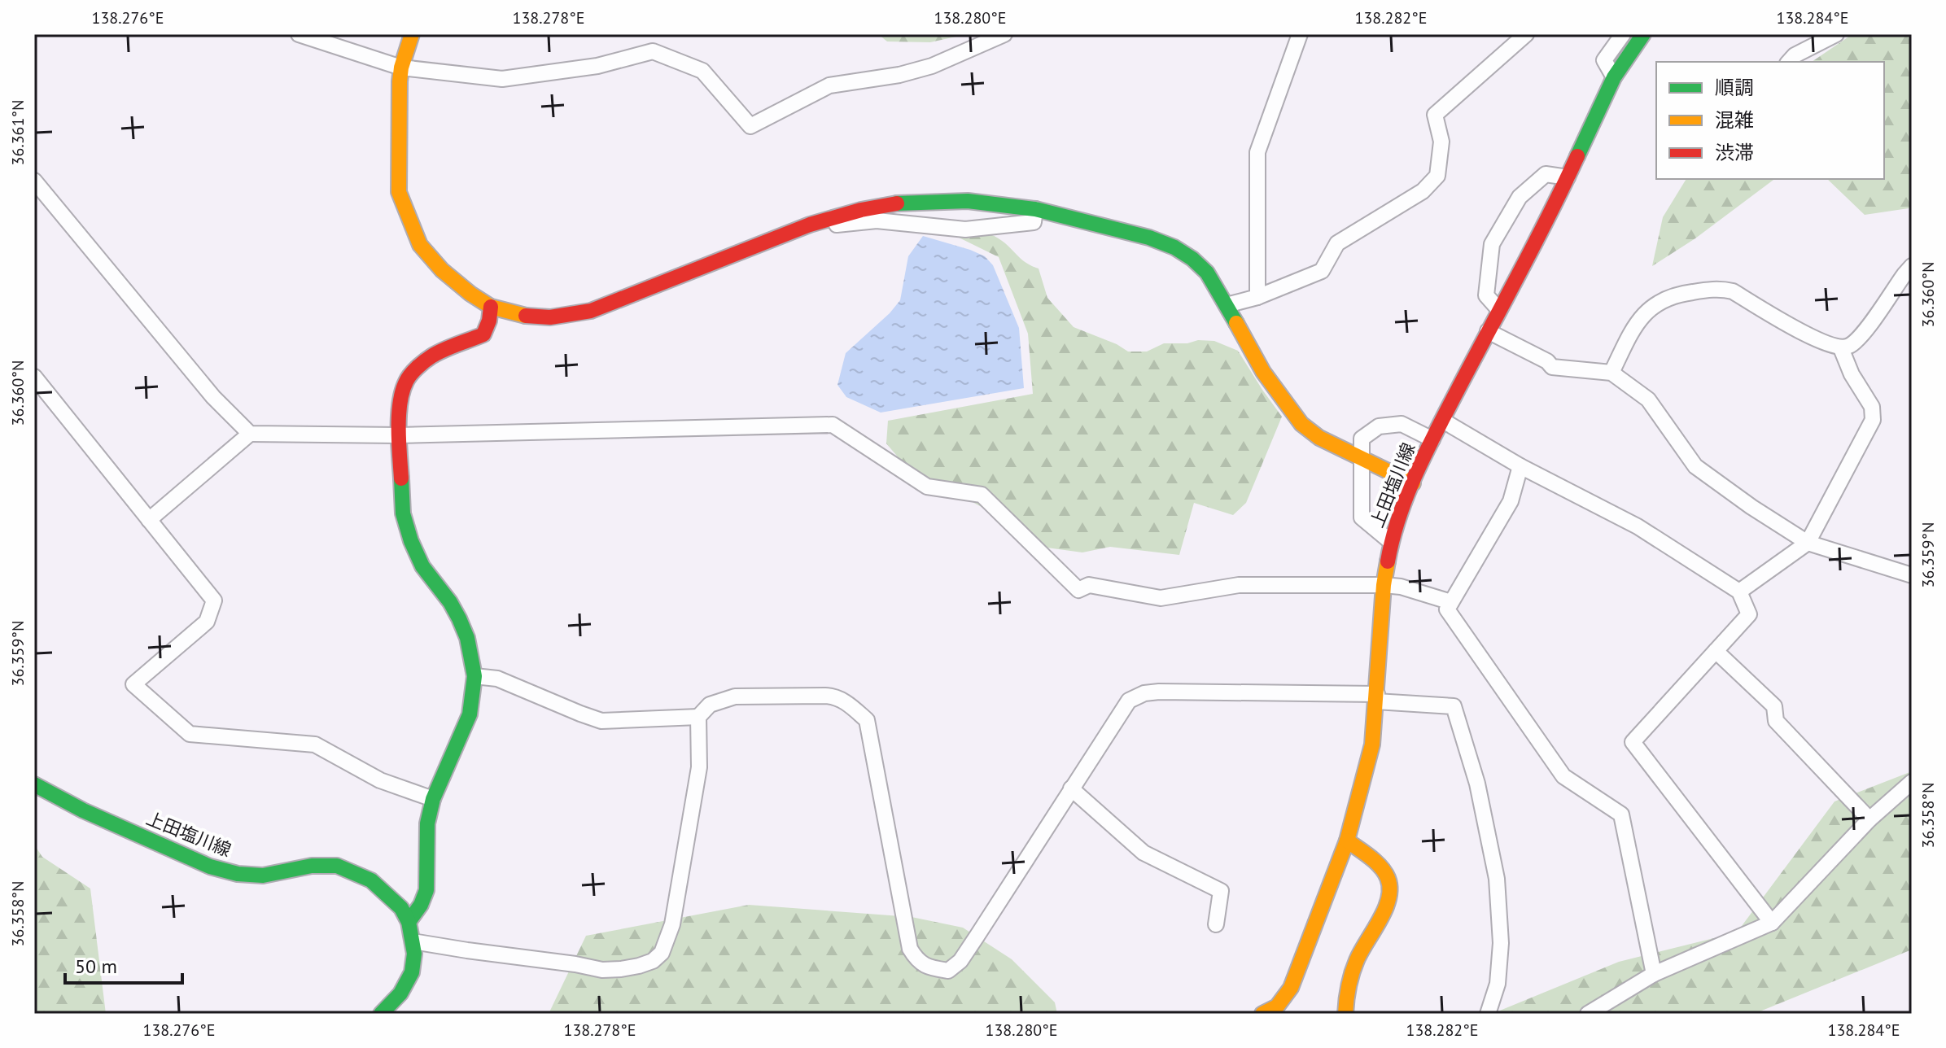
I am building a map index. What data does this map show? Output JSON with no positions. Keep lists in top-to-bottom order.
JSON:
{
  "streets": {
    "street": ["上田塩川線"]
  },
  "legend": ["順調", "混雑", "渋滞"],
  "scale_bar": "50 m",
  "coordinates": [
    "138.276°E",
    "138.278°E",
    "138.280°E",
    "138.282°E",
    "138.284°E",
    "36.361°N",
    "36.360°N",
    "36.359°N",
    "36.358°N"
  ]
}
